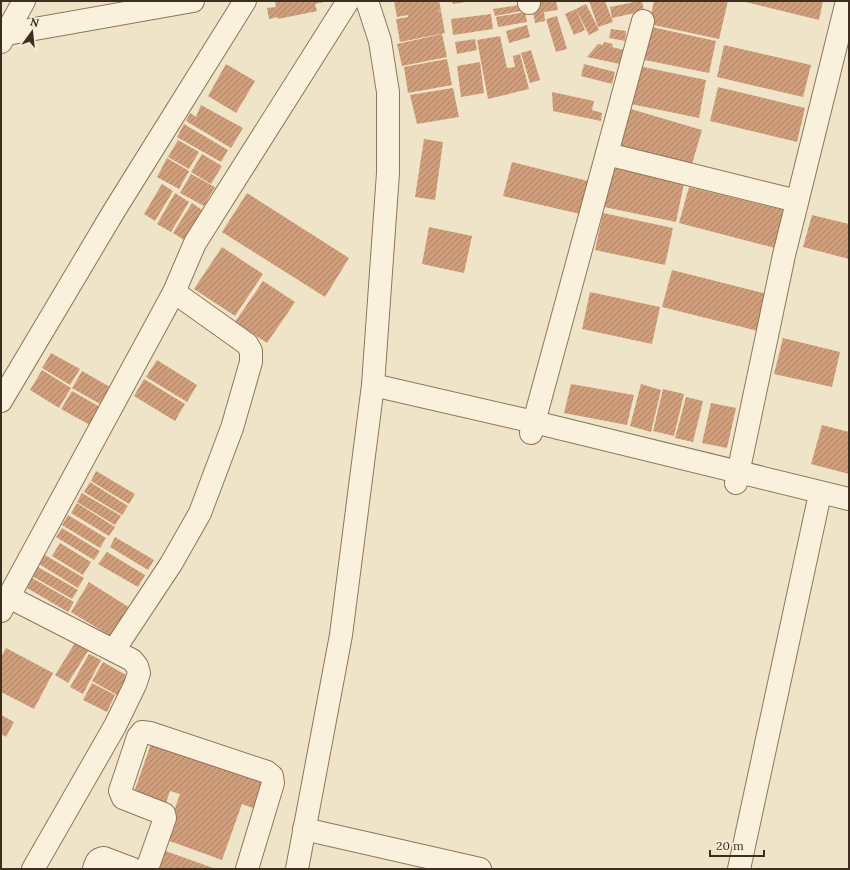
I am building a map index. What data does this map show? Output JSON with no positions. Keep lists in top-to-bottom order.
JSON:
{
  "scale_bar": "20 m",
  "north": "top"
}
